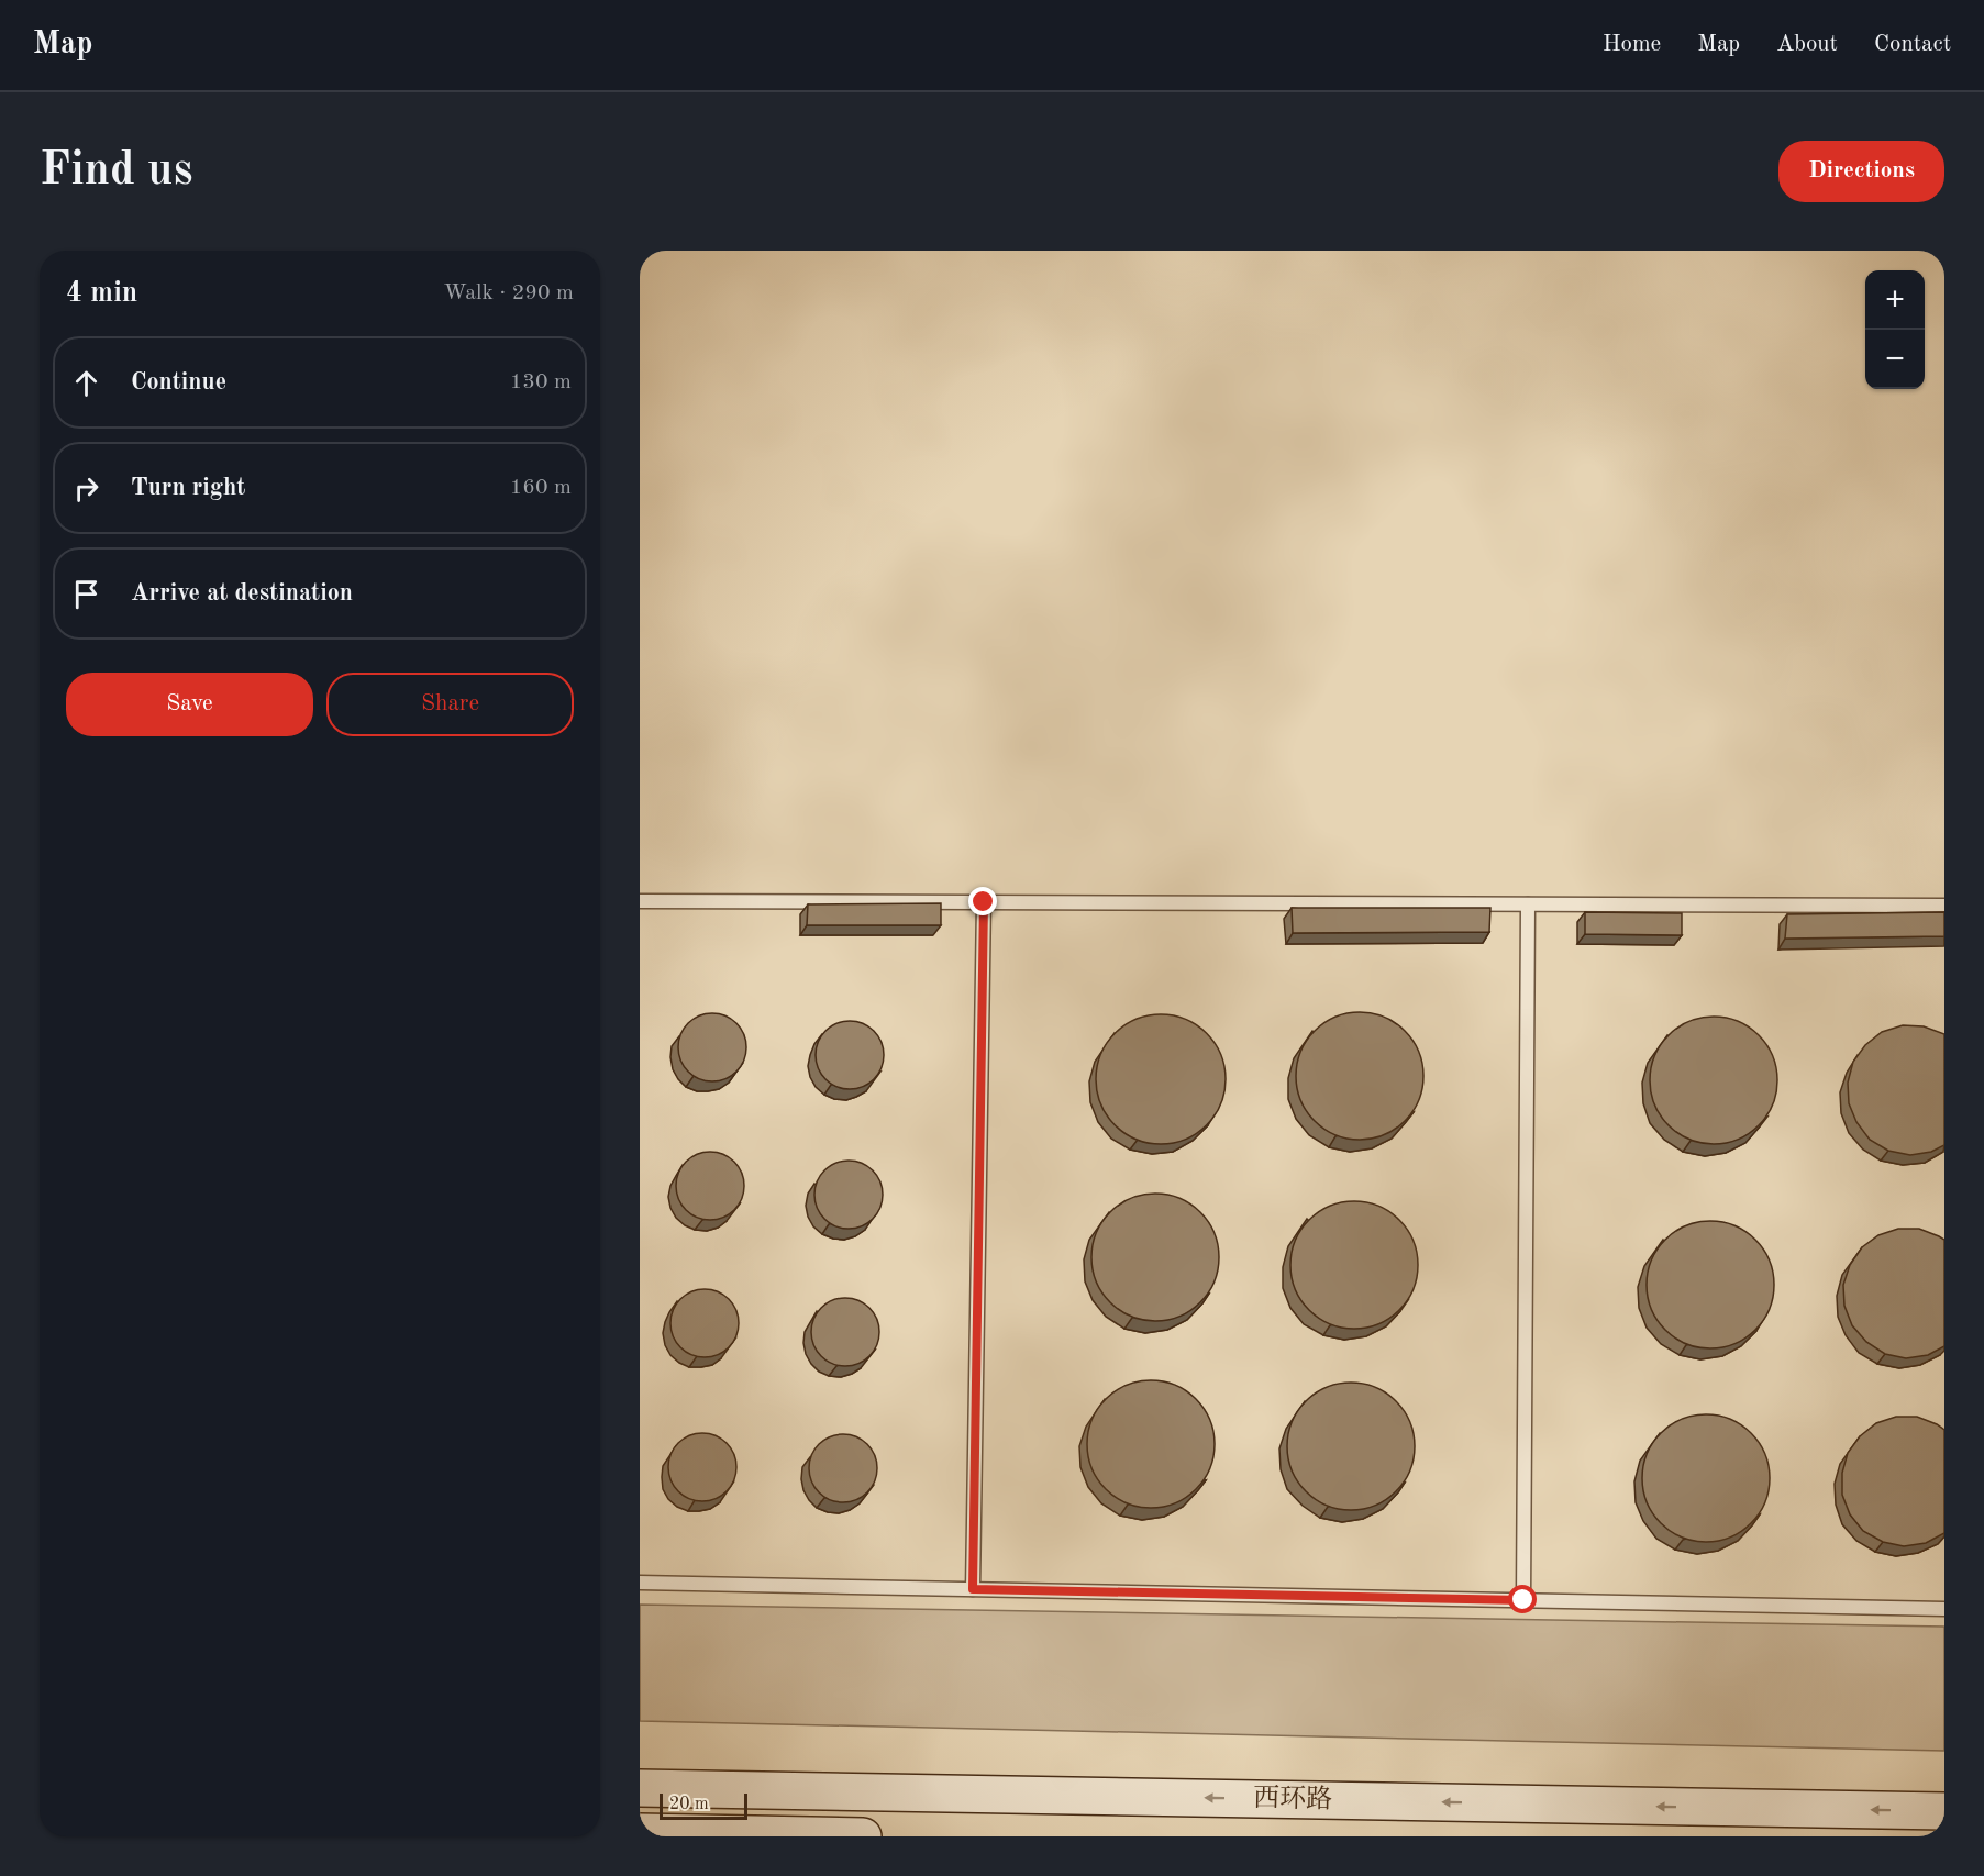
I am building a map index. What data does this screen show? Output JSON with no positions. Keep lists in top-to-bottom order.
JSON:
{
  "streets": {
    "main road": ["西环路"]
  },
  "one_way": ["西环路"],
  "scale_bar": "20 m",
  "page": {
    "header": "Map",
    "nav": [
      "Home",
      "Map",
      "About",
      "Contact"
    ],
    "buttons": [
      "Directions",
      ["Save", "Share"]
    ],
    "title": "Find us",
    "heading": ["4 min", "Walk · 290 m"],
    "map_buttons": ["+", "−"],
    "list": [
      ["Continue", "130 m"],
      ["Turn right", "160 m"],
      "Arrive at destination"
    ],
    "scale": "20 m"
  }
}
